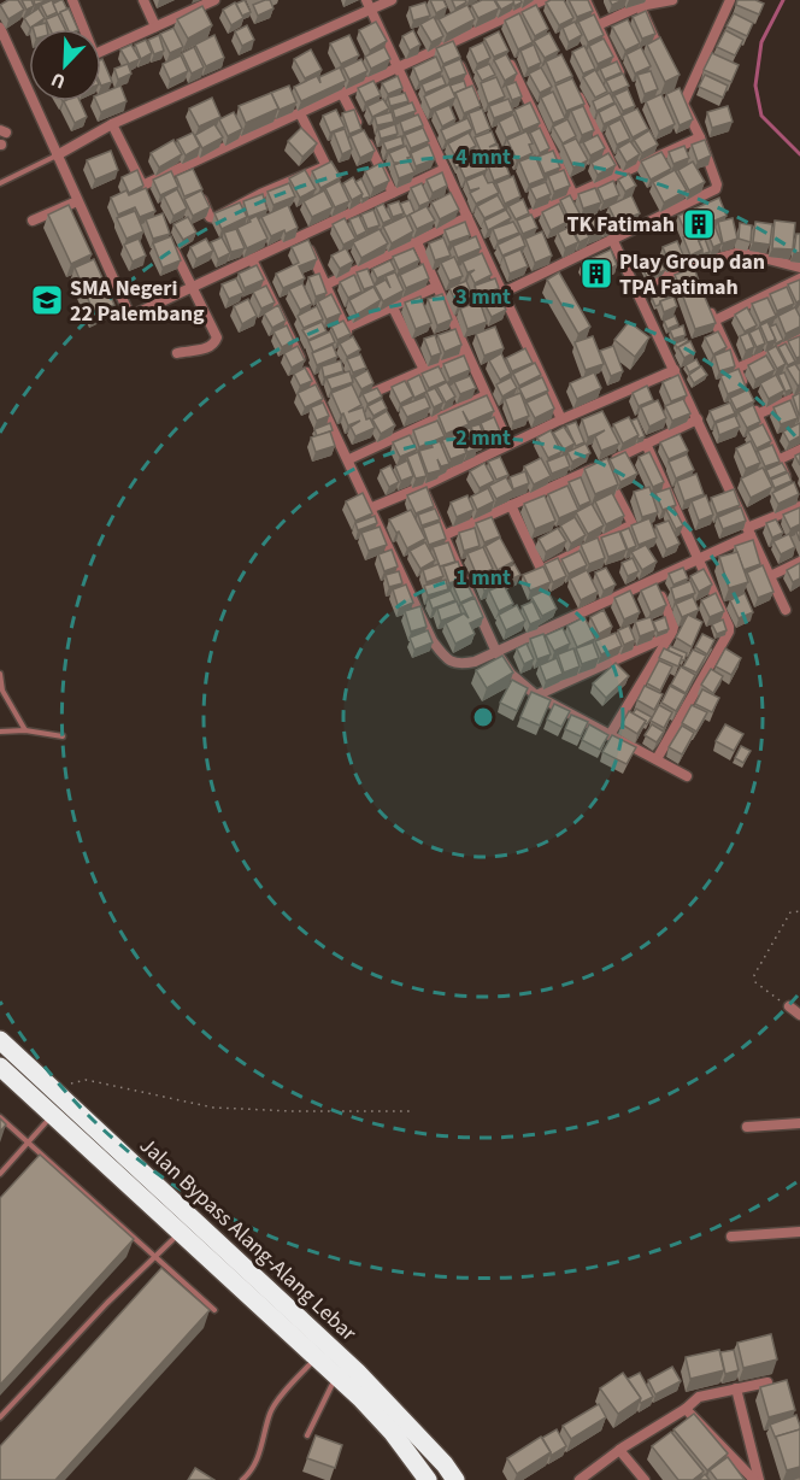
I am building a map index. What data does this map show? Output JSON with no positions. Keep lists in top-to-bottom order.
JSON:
{
  "streets": {
    "highway": ["Jalan Bypass Alang-Alang Lebar"]
  },
  "places": {
    "building": ["TK Fatimah", "Play Group dan TPA Fatimah"],
    "school or university": ["SMA Negeri 22 Palembang"]
  },
  "north": "bottom left",
  "rings": [
    "4 mnt",
    "3 mnt",
    "2 mnt",
    "1 mnt"
  ]
}
